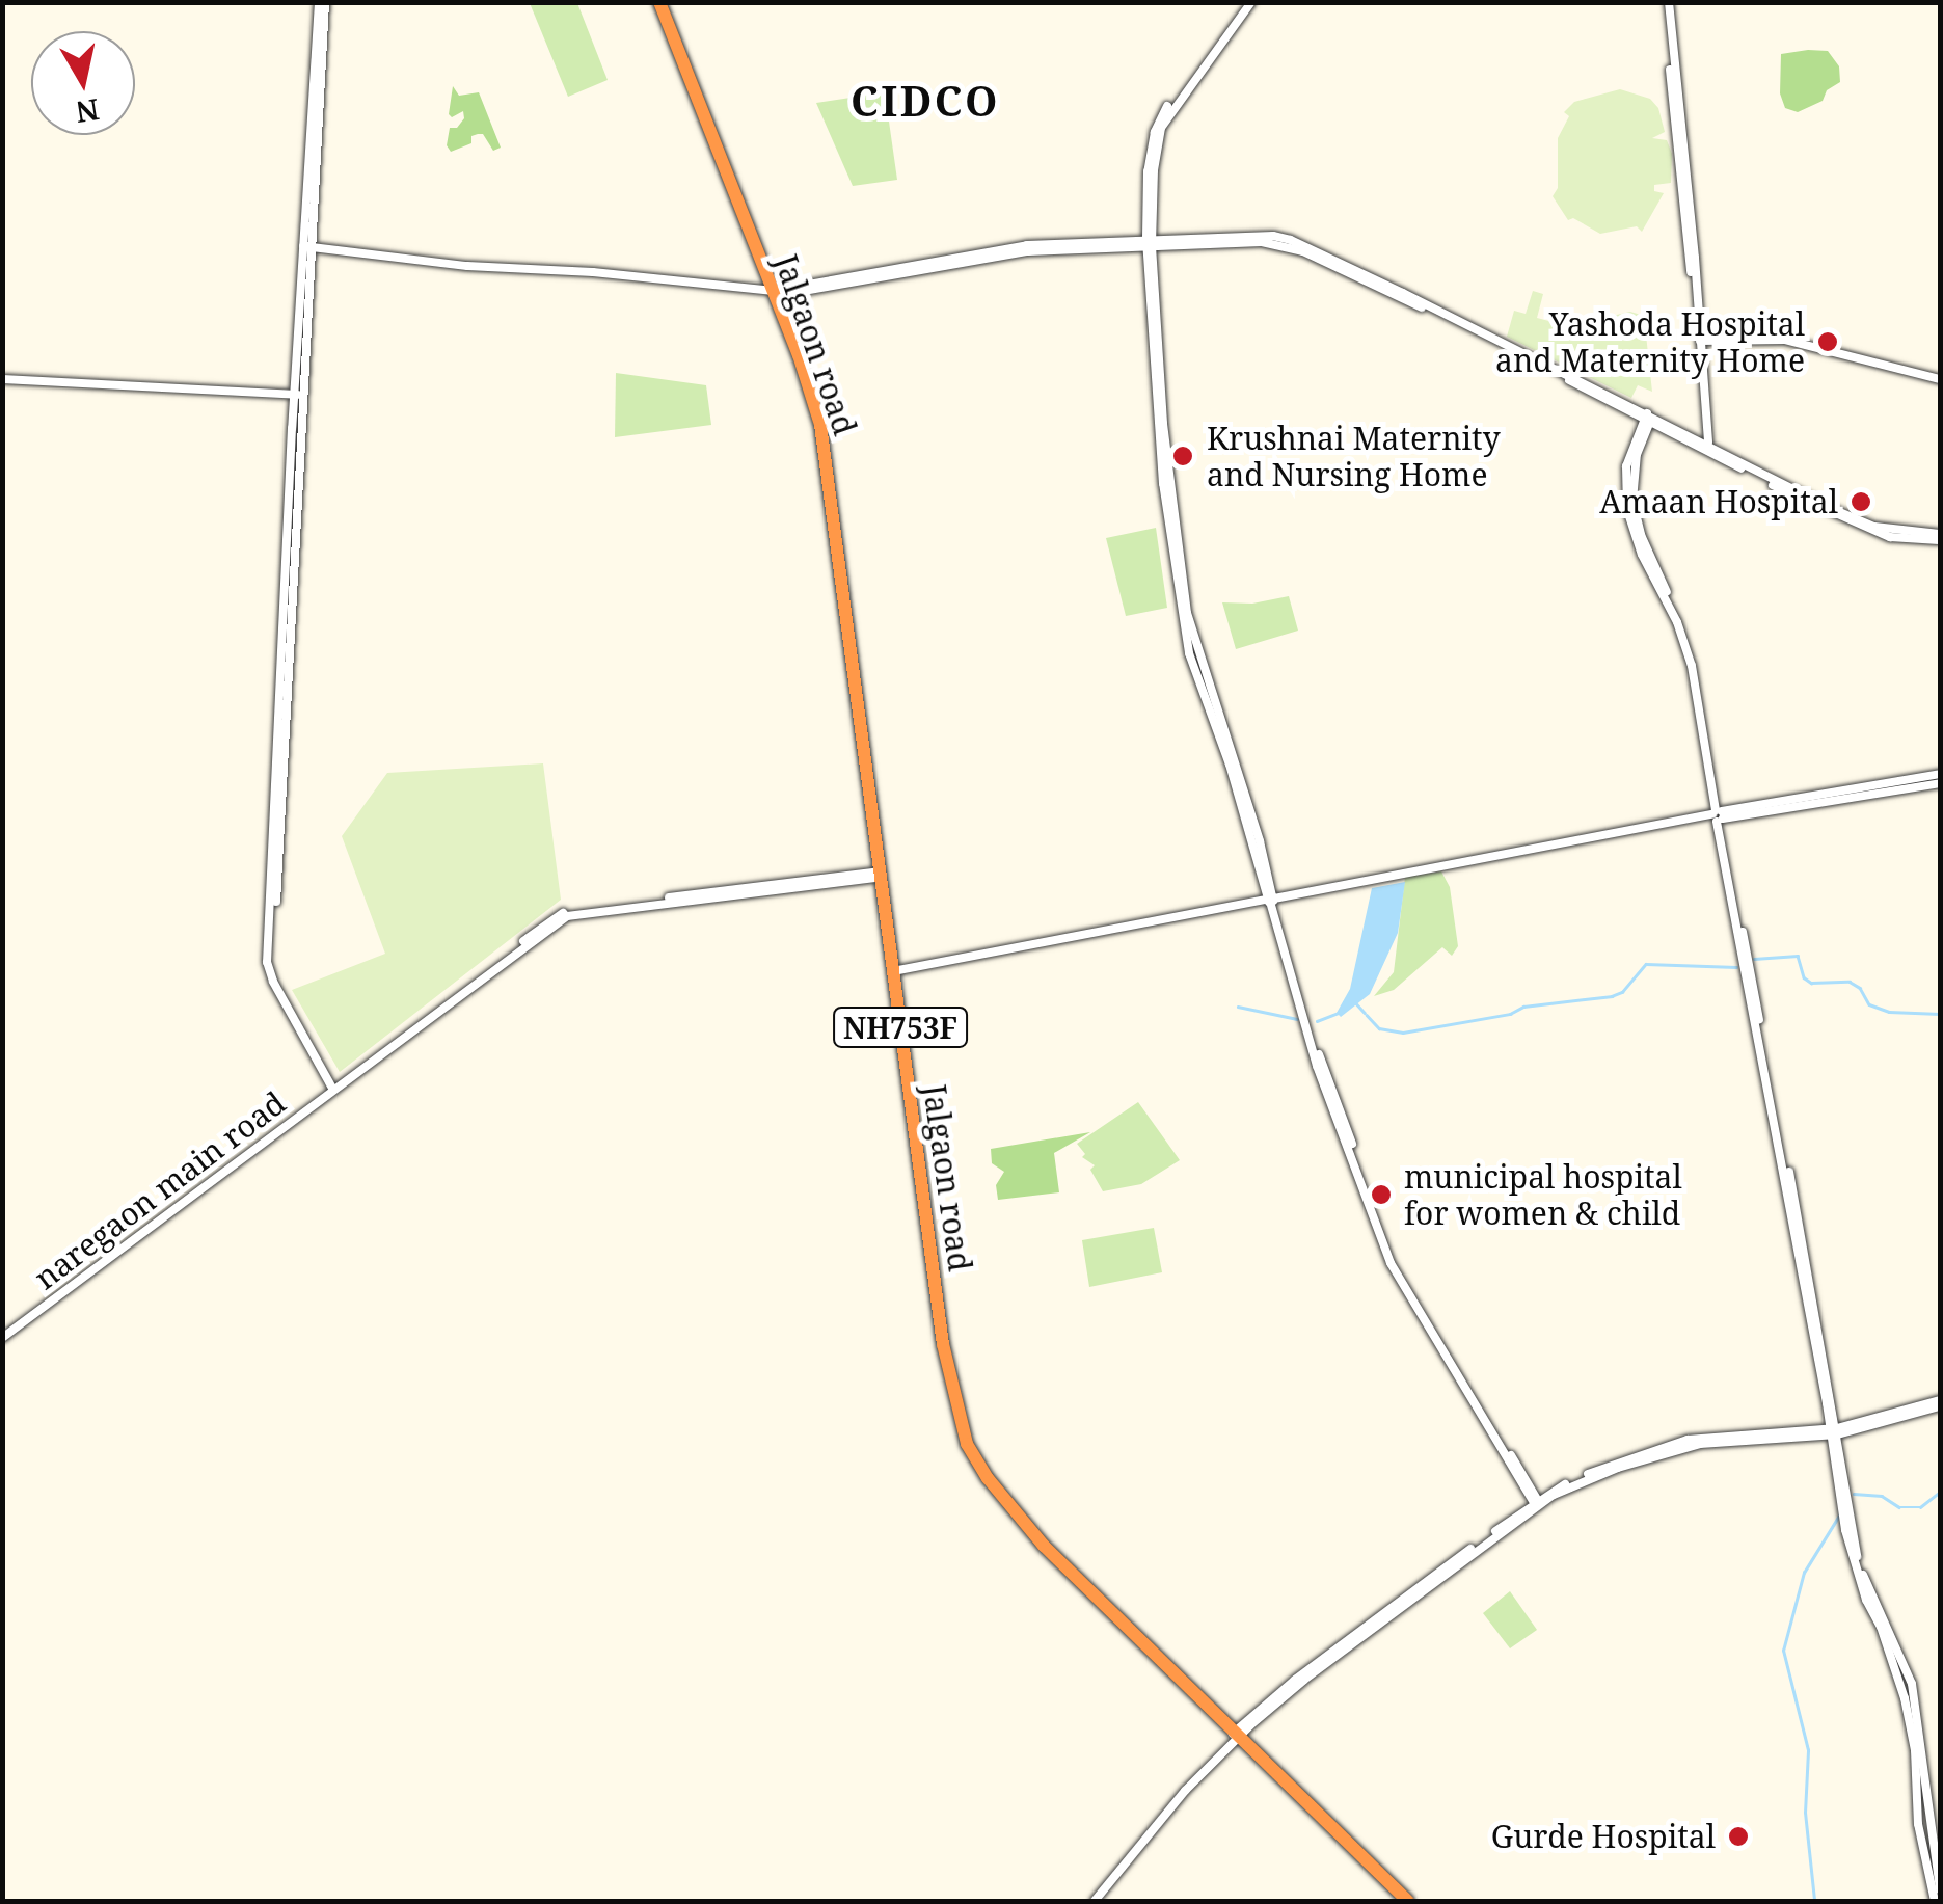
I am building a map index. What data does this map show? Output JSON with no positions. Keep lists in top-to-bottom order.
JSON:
{
  "streets": {
    "highway": ["Jalgaon road", "NH753F"],
    "street": ["naregaon main road"]
  },
  "crossings": [
    ["Jalgaon road", "naregaon main road"]
  ],
  "districts": ["CIDCO"],
  "places": [
    "Yashoda Hospital and Maternity Home",
    "Krushnai Maternity and Nursing Home",
    "Amaan Hospital",
    "municipal hospital for women & child",
    "Gurde Hospital"
  ],
  "north": "bottom"
}
